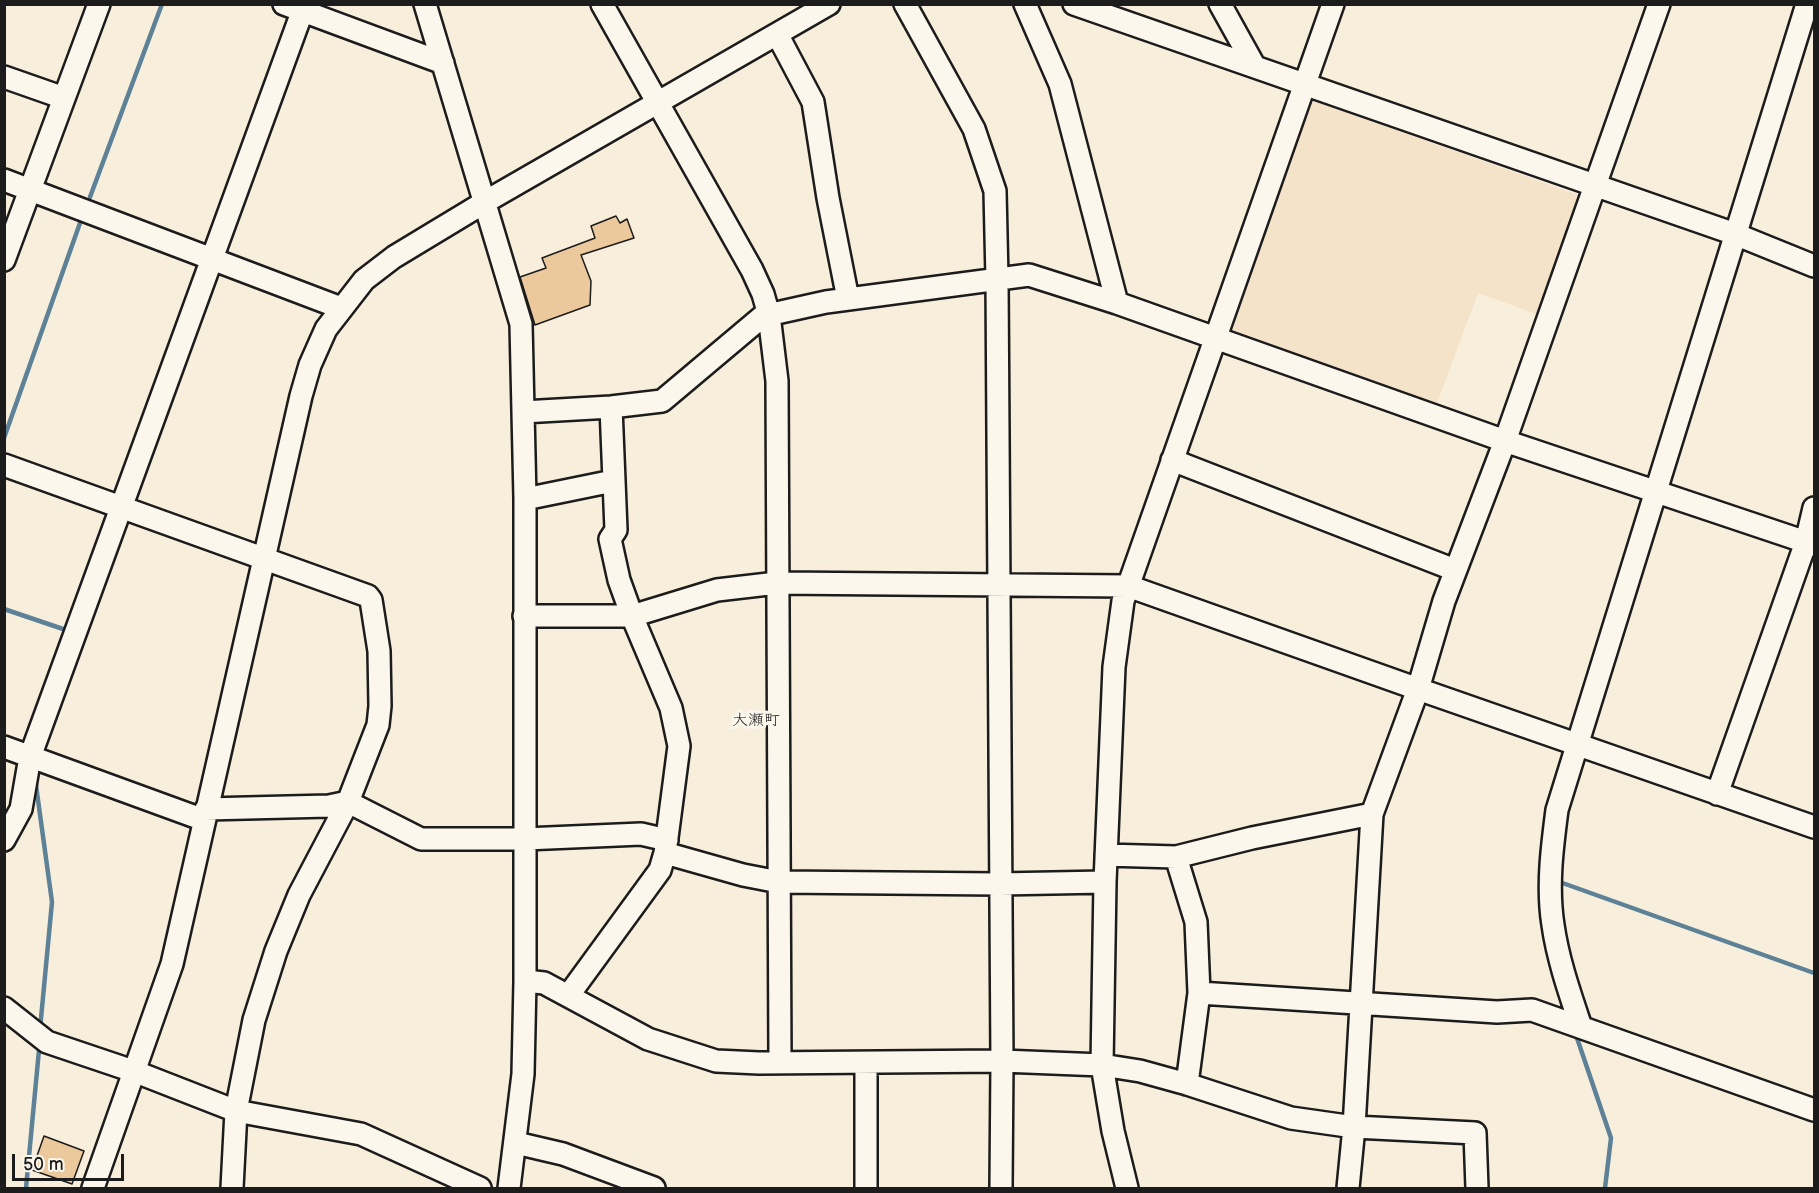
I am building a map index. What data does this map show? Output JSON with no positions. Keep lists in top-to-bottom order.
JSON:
{
  "districts": ["大瀬町"],
  "scale_bar": "50 m"
}
